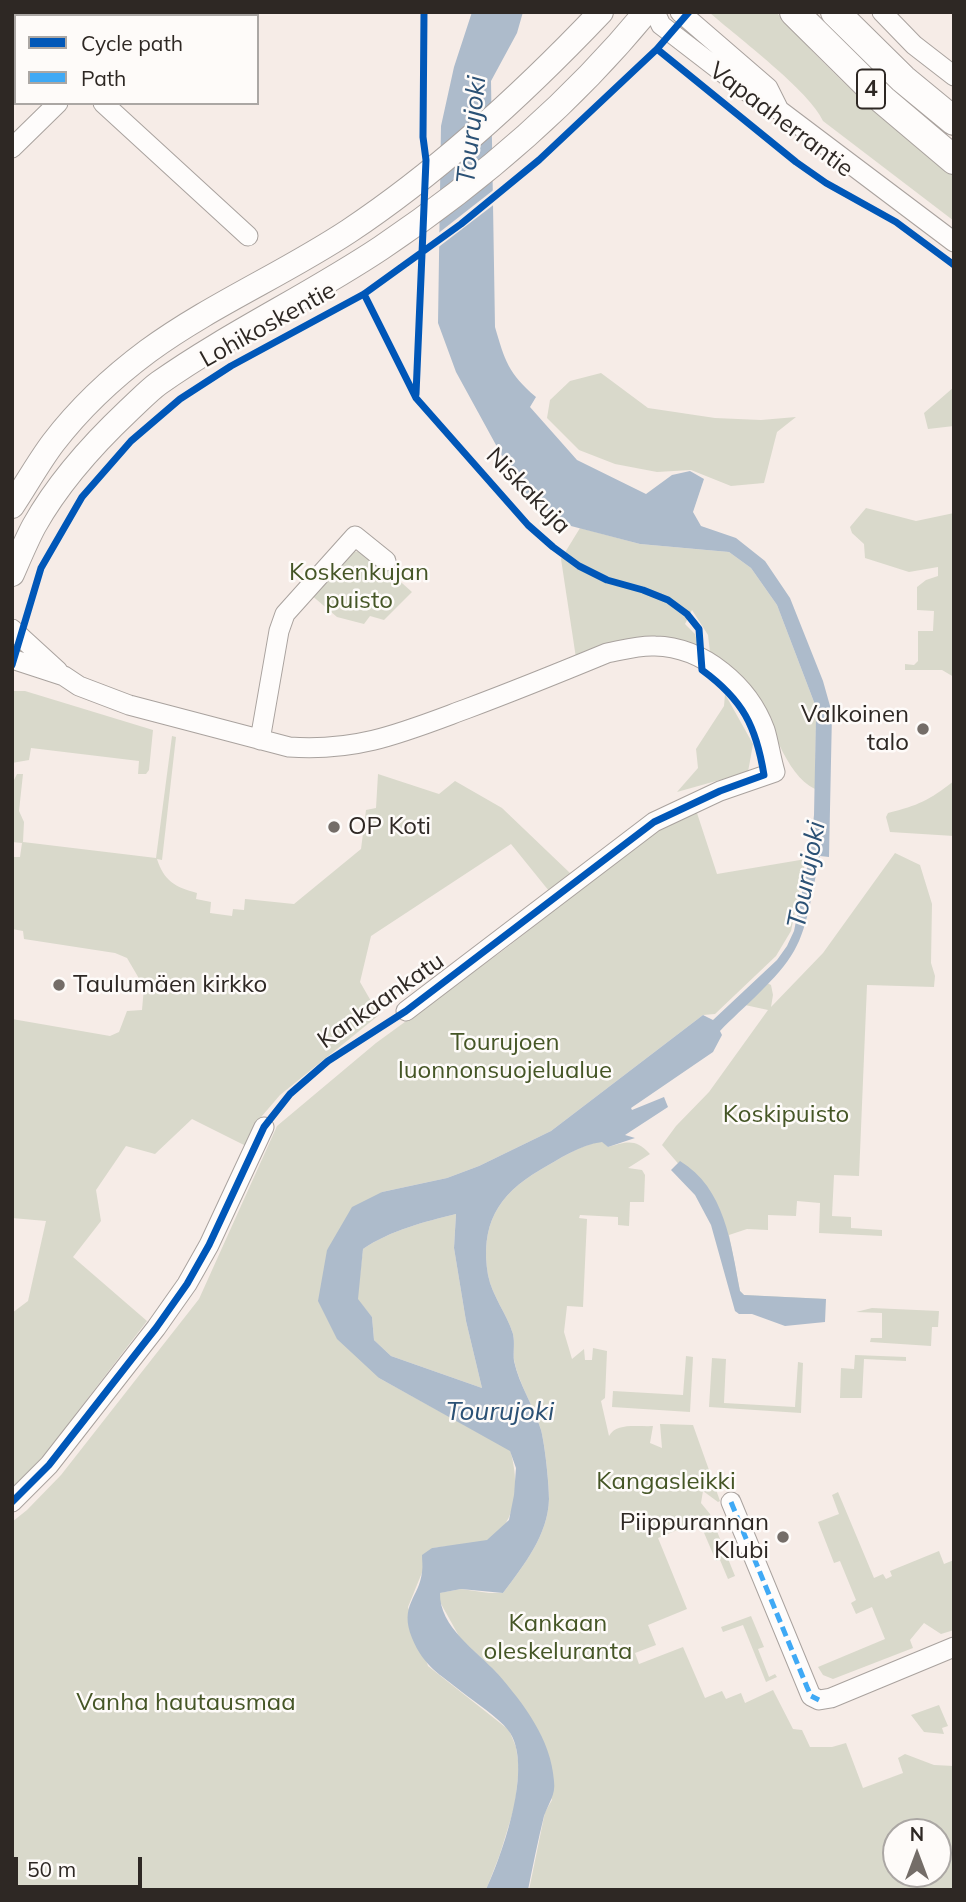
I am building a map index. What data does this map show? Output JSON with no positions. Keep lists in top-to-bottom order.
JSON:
{
  "streets": {
    "highway": ["4"],
    "main road": ["Lohikoskentie"],
    "street": ["Vapaaherrantie", "Kankaankatu"],
    "cycle path": ["Niskakuja"]
  },
  "water": ["Tourujoki"],
  "parks": [
    "Koskenkujan puisto",
    "Tourujoen luonnonsuojelualue",
    "Koskipuisto",
    "Kangasleikki",
    "Kankaan oleskeluranta",
    "Vanha hautausmaa"
  ],
  "places": [
    "Valkoinen talo",
    "OP Koti",
    "Taulumäen kirkko",
    "Piippurannan Klubi"
  ],
  "legend": ["Cycle path", "Path"],
  "scale_bar": "50 m",
  "north": "top"
}
